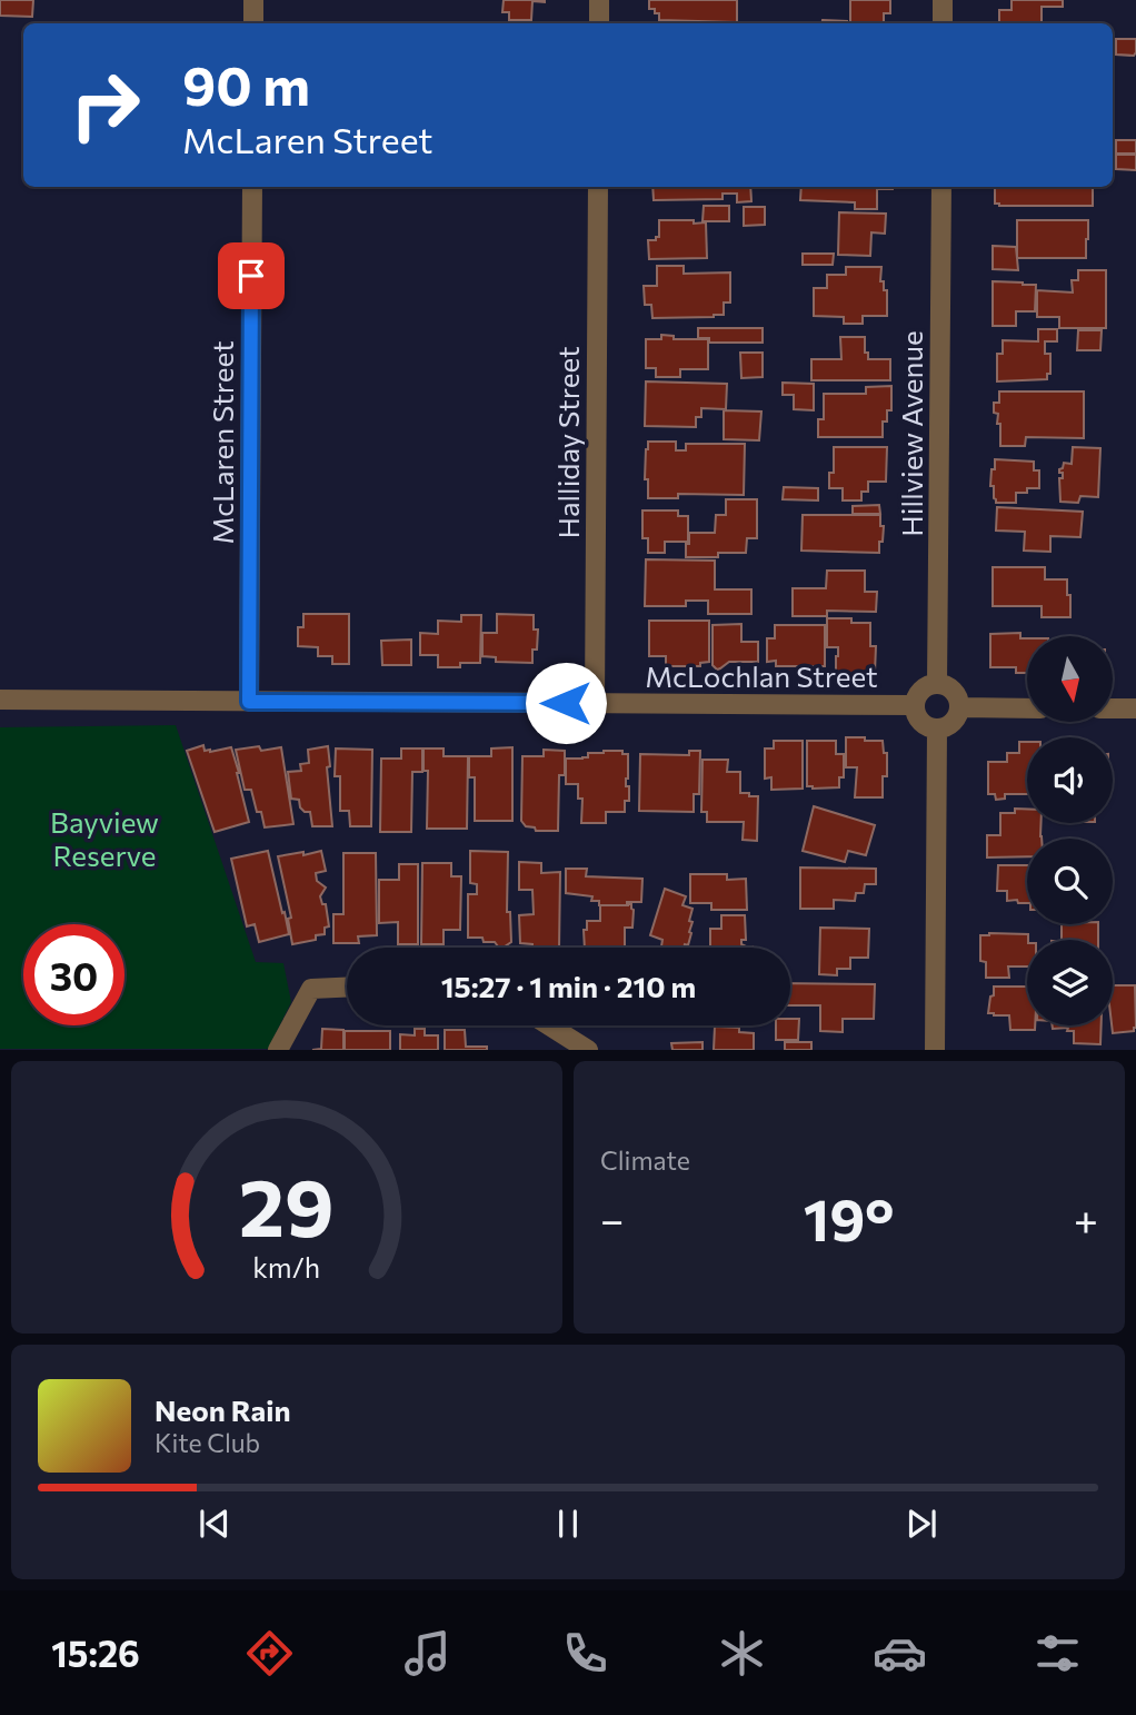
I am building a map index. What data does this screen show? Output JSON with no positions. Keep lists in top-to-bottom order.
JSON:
{
  "streets": {
    "street": [
      "Hillview Avenue",
      "McLaren Street",
      "Halliday Street",
      "McLochlan Street"
    ]
  },
  "crossings": [
    ["Hillview Avenue", "McLochlan Street"],
    ["McLaren Street", "McLochlan Street"],
    ["Halliday Street", "McLochlan Street"]
  ],
  "parks": ["Bayview Reserve"],
  "north": "bottom",
  "page": {
    "turn": ["90 m", "McLaren Street"],
    "limit": "30",
    "trip": "15:27 · 1 min · 210 m",
    "tile": "Climate",
    "heat": ["−", "19°", "+"],
    "song": ["Neon Rain", "Kite Club"],
    "tabs": "15:26",
    "gauge": ["29", "km/h"]
  }
}
